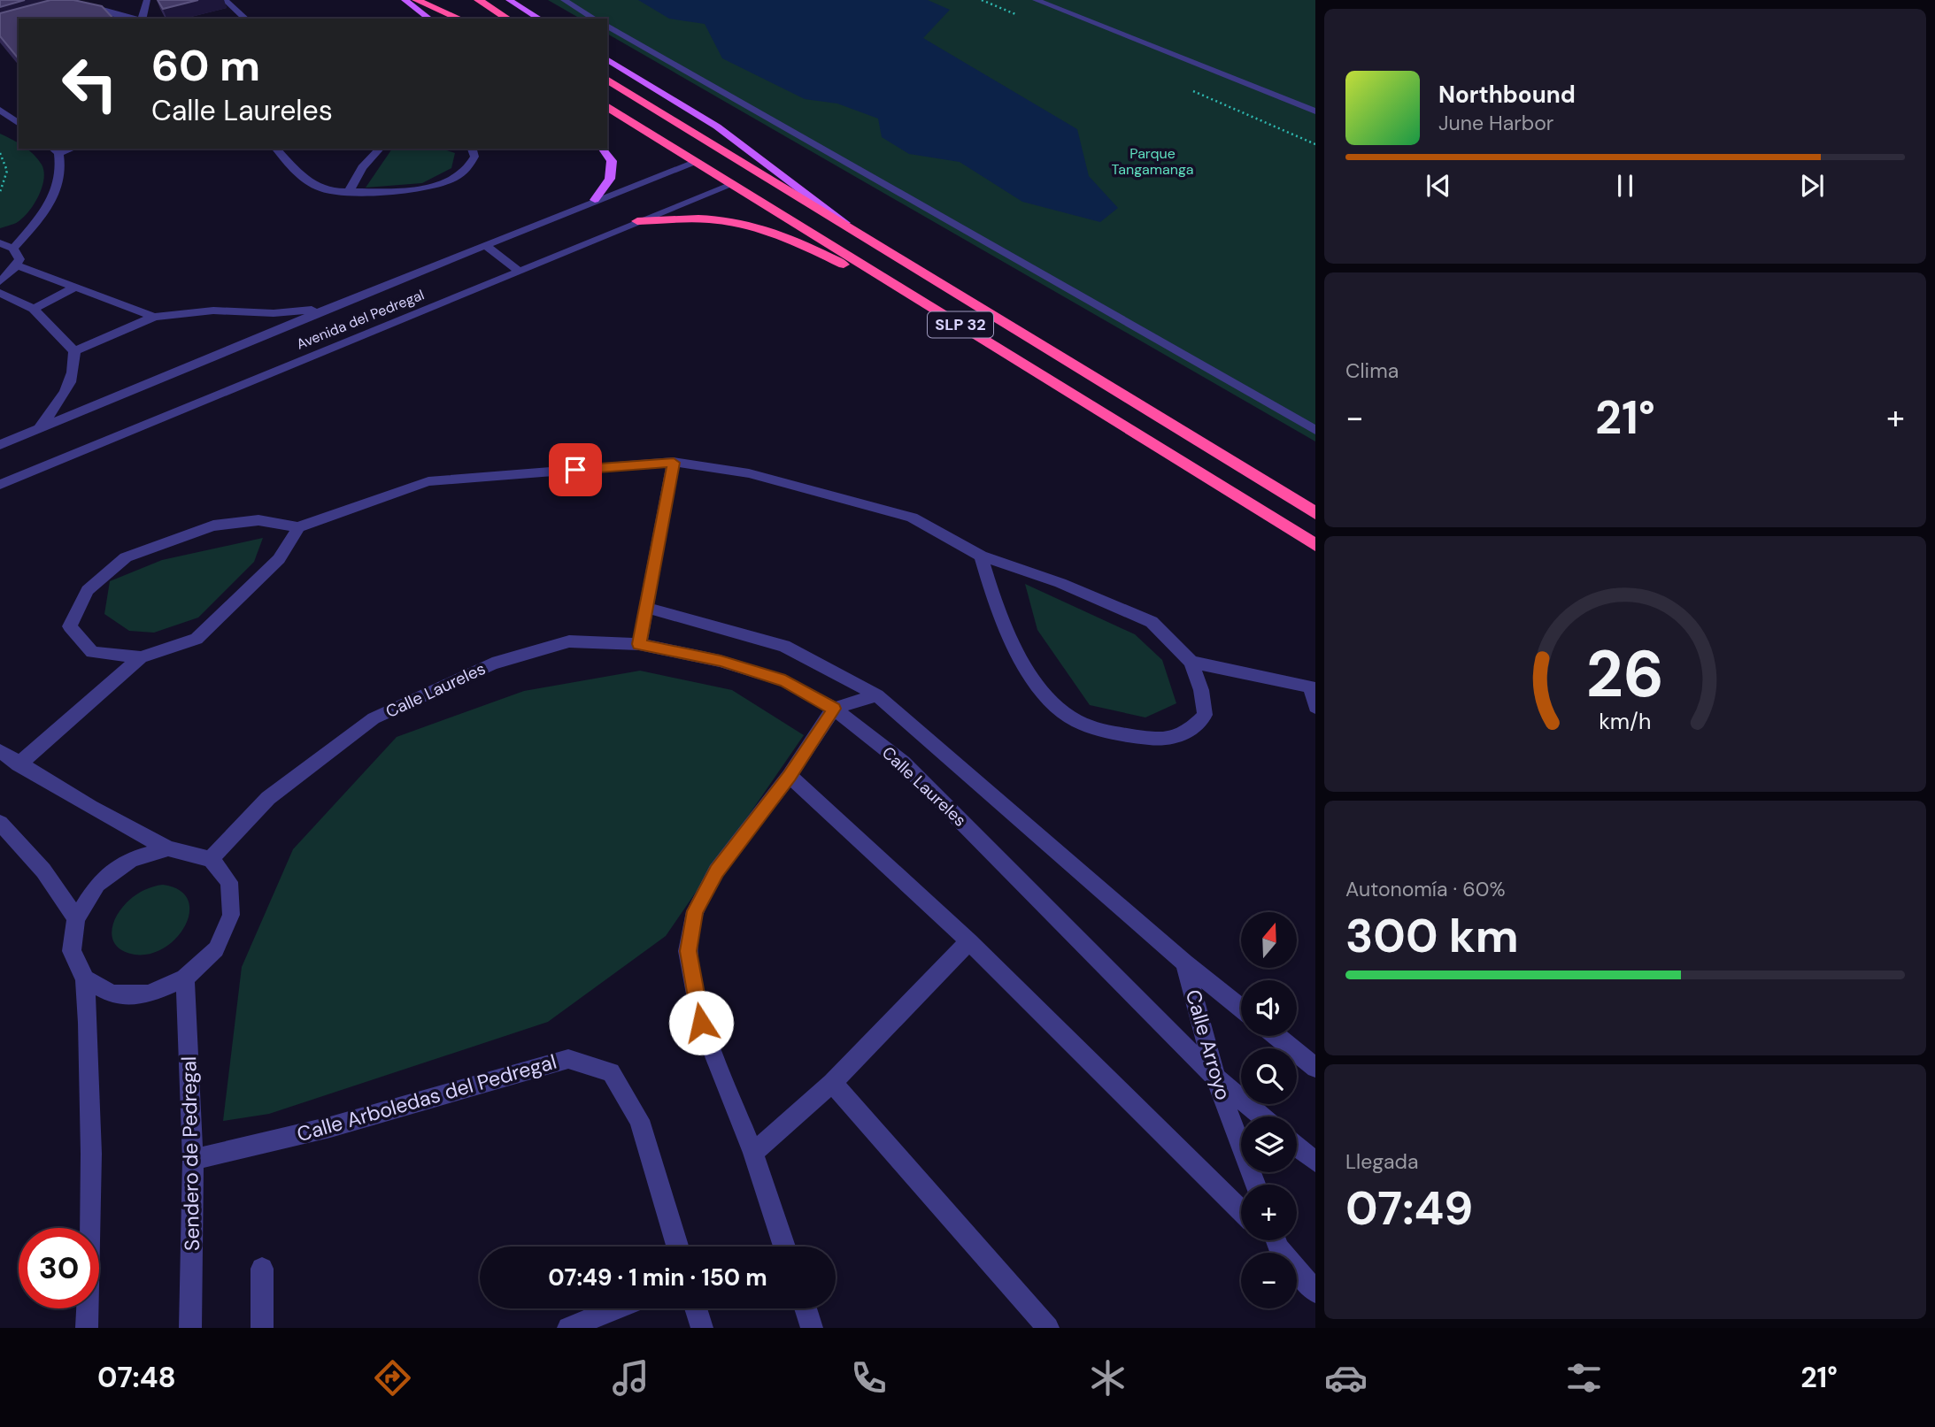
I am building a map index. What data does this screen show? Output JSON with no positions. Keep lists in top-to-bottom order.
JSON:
{
  "streets": {
    "highway": ["SLP 32"],
    "street": [
      "Avenida del Pedregal",
      "Calle Laureles",
      "Calle Arroyo",
      "Calle Arboledas del Pedregal",
      "Sendero de Pedregal"
    ]
  },
  "crossings": [
    ["Avenida del Pedregal", "SLP 32"],
    ["Calle Laureles", "Calle Arroyo"],
    ["Calle Laureles", "Sendero de Pedregal"],
    ["Calle Arboledas del Pedregal", "Sendero de Pedregal"]
  ],
  "parks": ["Parque Tangamanga"],
  "north": "top",
  "page": {
    "turn": ["60 m", "Calle Laureles"],
    "song": ["Northbound", "June Harbor"],
    "tile": [
      "Clima",
      ["Autonomía · 60%", "300 km"],
      ["Llegada", "07:49"]
    ],
    "heat": ["−", "21°", "+"],
    "map_buttons": ["+", "−"],
    "limit": "30",
    "trip": "07:49 · 1 min · 150 m",
    "tabs": ["07:48", "21°"],
    "gauge": ["26", "km/h"]
  }
}
